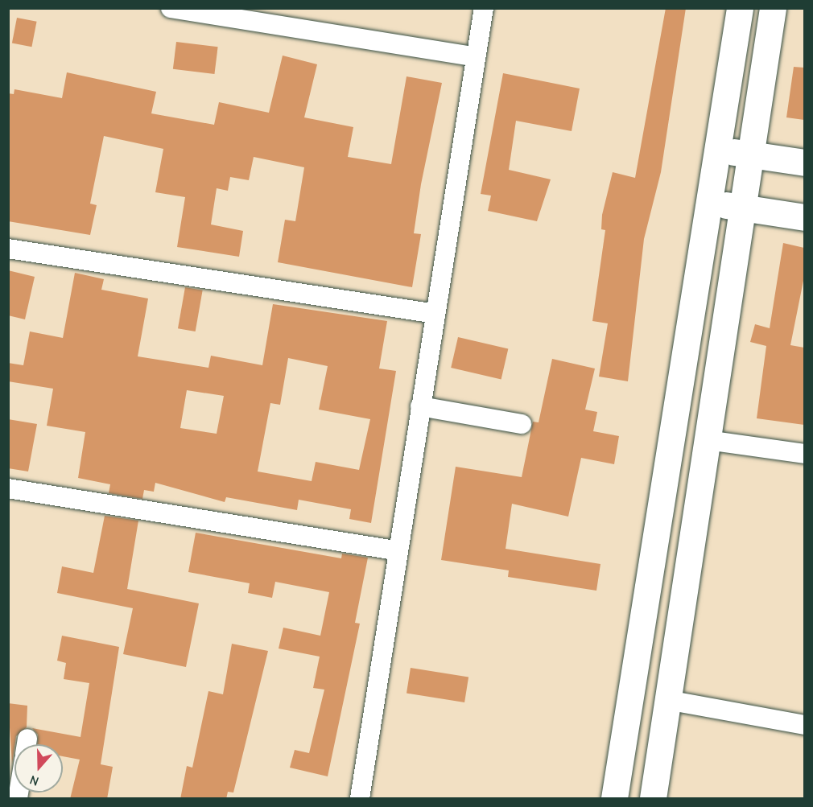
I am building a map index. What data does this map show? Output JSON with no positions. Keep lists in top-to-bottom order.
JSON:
{
  "north": "bottom"
}
